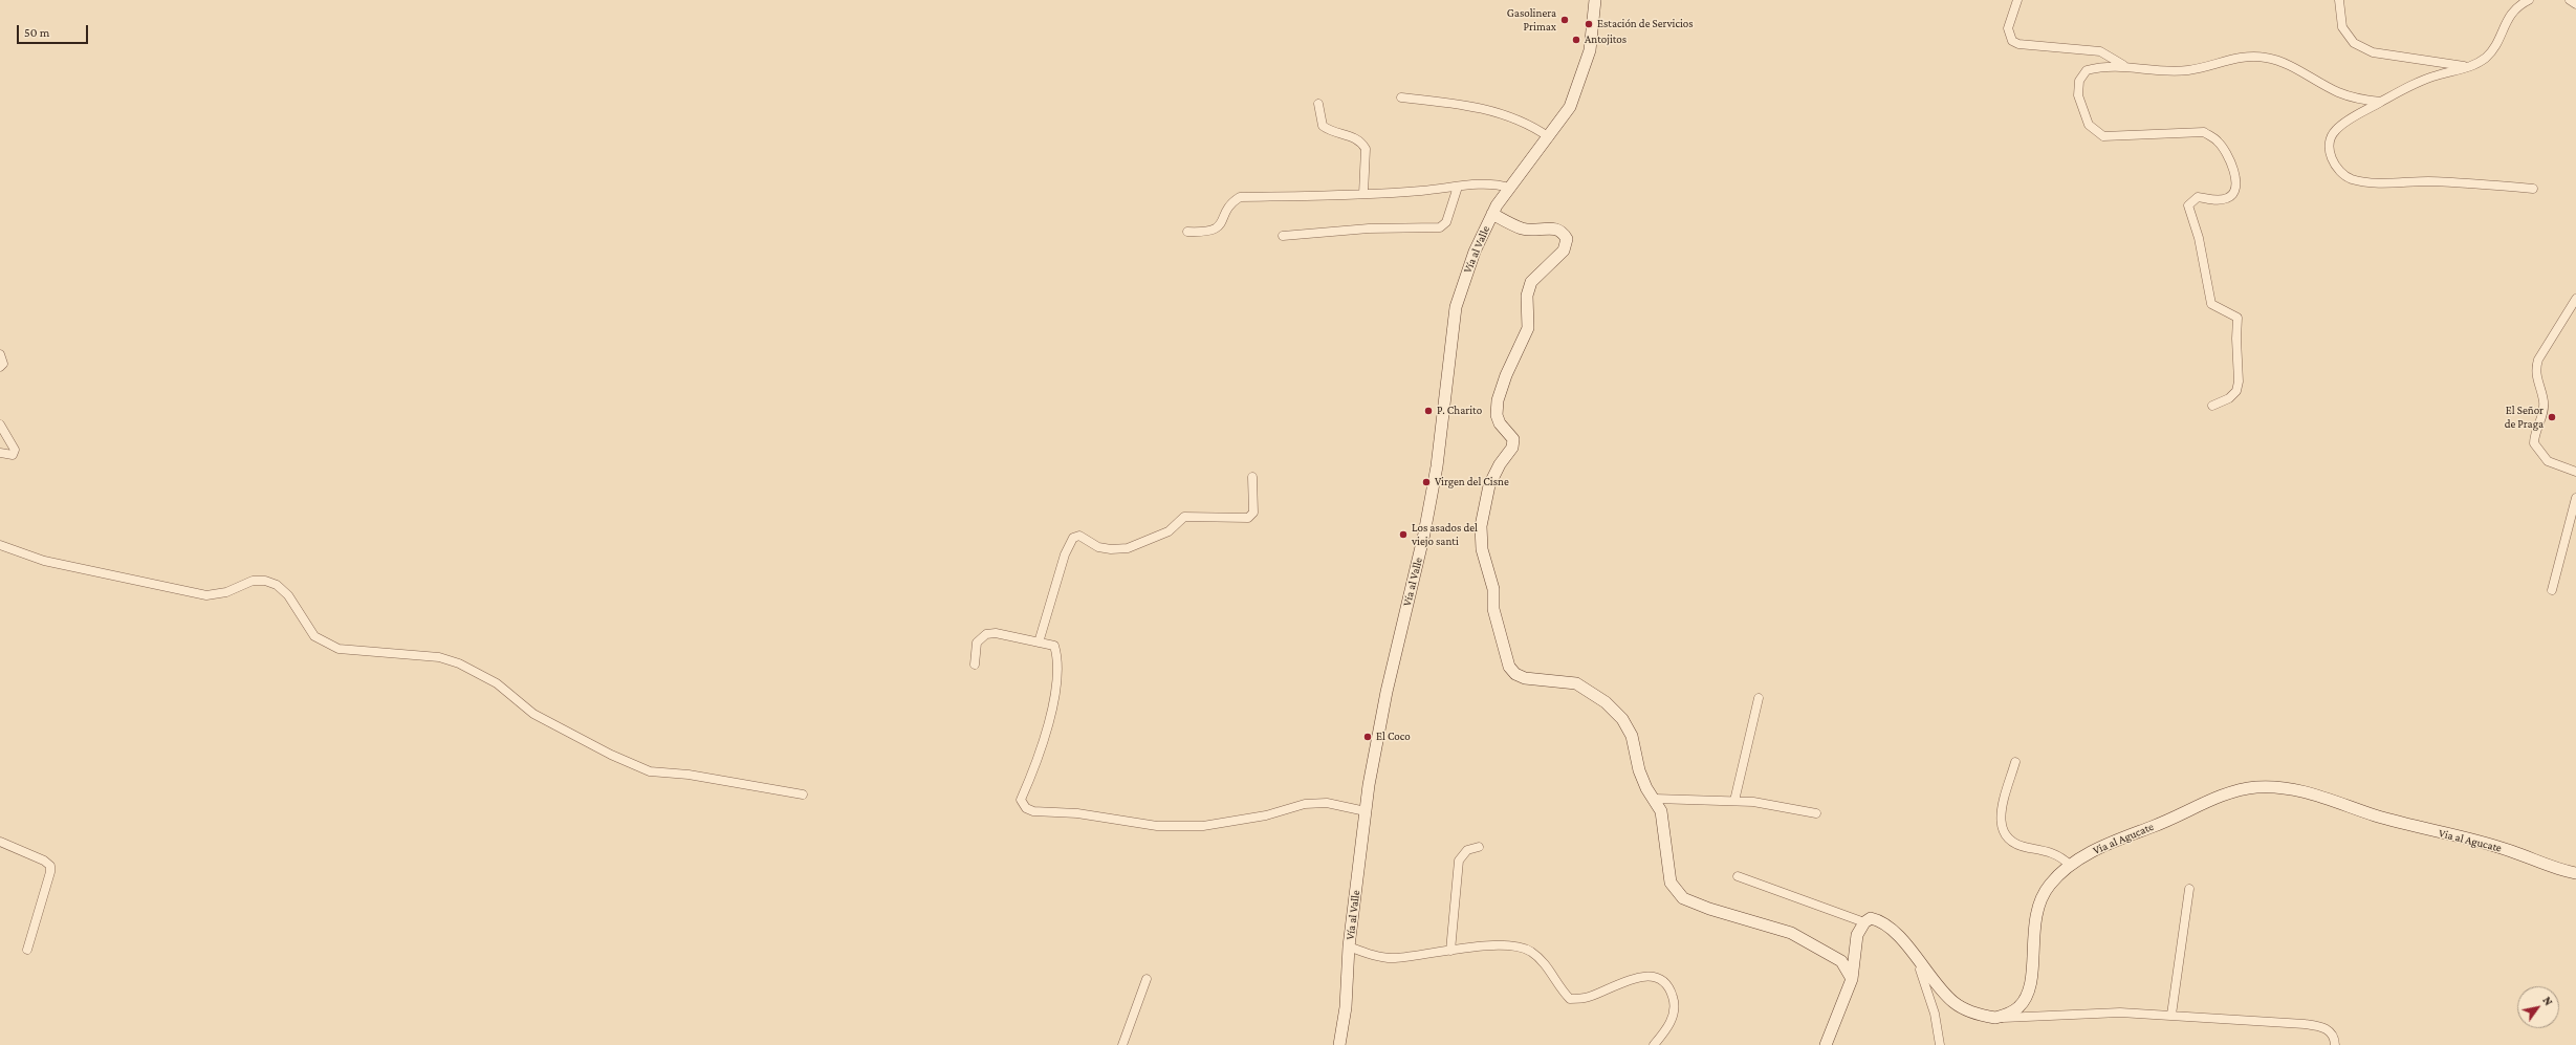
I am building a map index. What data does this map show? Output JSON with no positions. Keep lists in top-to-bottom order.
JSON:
{
  "streets": {
    "street": ["Vía al Valle", "Via al Agucate"]
  },
  "places": [
    "Gasolinera Primax",
    "Estación de Servicios",
    "Antojitos",
    "P. Charito",
    "El Señor de Praga",
    "Virgen del Cisne",
    "Los asados del viejo santi",
    "El Coco"
  ],
  "scale_bar": "50 m",
  "north": "top right"
}
